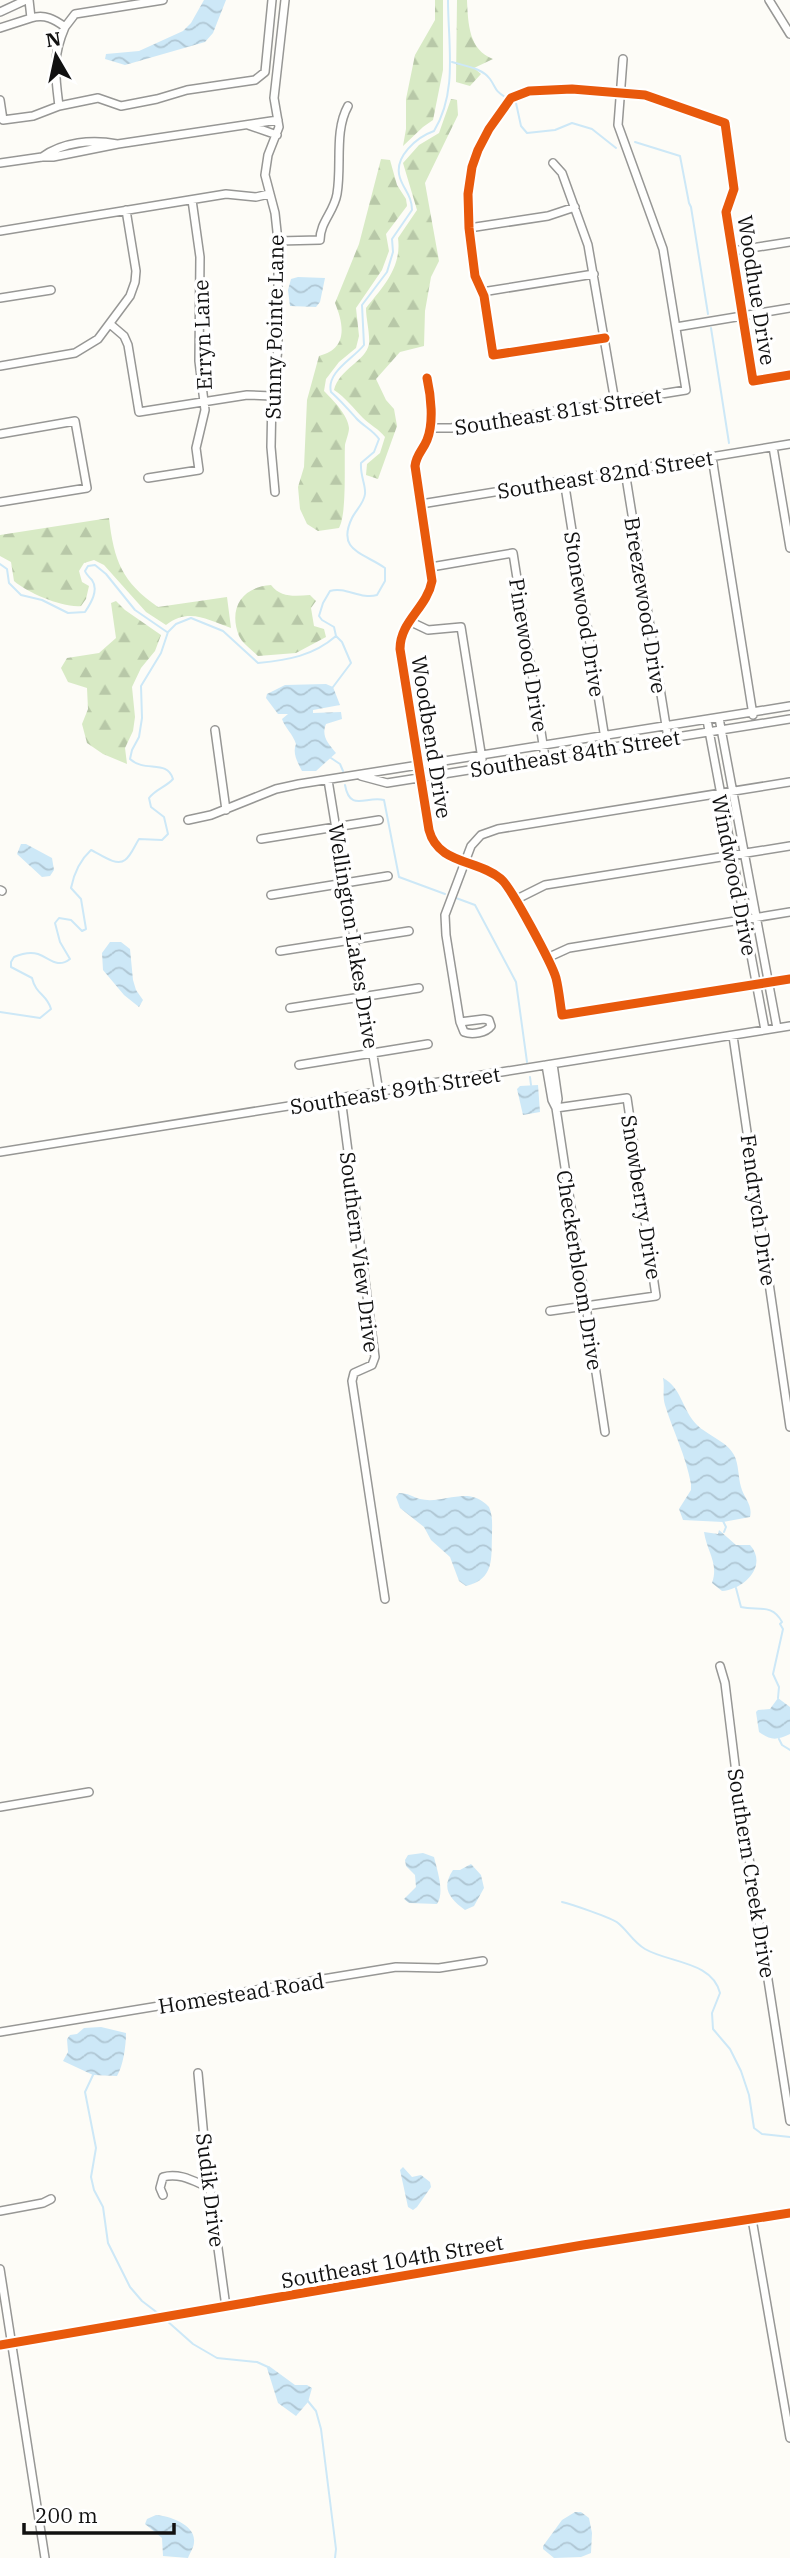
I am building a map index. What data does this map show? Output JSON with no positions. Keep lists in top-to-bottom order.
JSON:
{
  "streets": {
    "street": [
      "Woodhue Drive",
      "Sunny Pointe Lane",
      "Erryn Lane",
      "Southeast 81st Street",
      "Southeast 82nd Street",
      "Breezewood Drive",
      "Stonewood Drive",
      "Pinewood Drive",
      "Woodbend Drive",
      "Southeast 84th Street",
      "Windwood Drive",
      "Wellington Lakes Drive",
      "Southeast 89th Street",
      "Snowberry Drive",
      "Fendrych Drive",
      "Southern View Drive",
      "Checkerbloom Drive",
      "Southern Creek Drive",
      "Homestead Road",
      "Sudik Drive",
      "Southeast 104th Street"
    ]
  },
  "crossings": [
    ["Southeast 81st Street", "Woodbend Drive"],
    ["Southeast 82nd Street", "Breezewood Drive"],
    ["Southeast 82nd Street", "Stonewood Drive"],
    ["Southeast 82nd Street", "Woodbend Drive"],
    ["Breezewood Drive", "Southeast 84th Street"],
    ["Stonewood Drive", "Southeast 84th Street"],
    ["Pinewood Drive", "Woodbend Drive"],
    ["Pinewood Drive", "Southeast 84th Street"],
    ["Woodbend Drive", "Southeast 84th Street"],
    ["Woodbend Drive", "Windwood Drive"],
    ["Southeast 84th Street", "Windwood Drive"],
    ["Southeast 84th Street", "Wellington Lakes Drive"],
    ["Windwood Drive", "Southeast 89th Street"],
    ["Wellington Lakes Drive", "Southeast 89th Street"],
    ["Southeast 89th Street", "Fendrych Drive"],
    ["Southeast 89th Street", "Southern View Drive"],
    ["Southeast 89th Street", "Checkerbloom Drive"],
    ["Snowberry Drive", "Checkerbloom Drive"],
    ["Sudik Drive", "Southeast 104th Street"]
  ],
  "scale_bar": "200 m",
  "north": "top"
}
